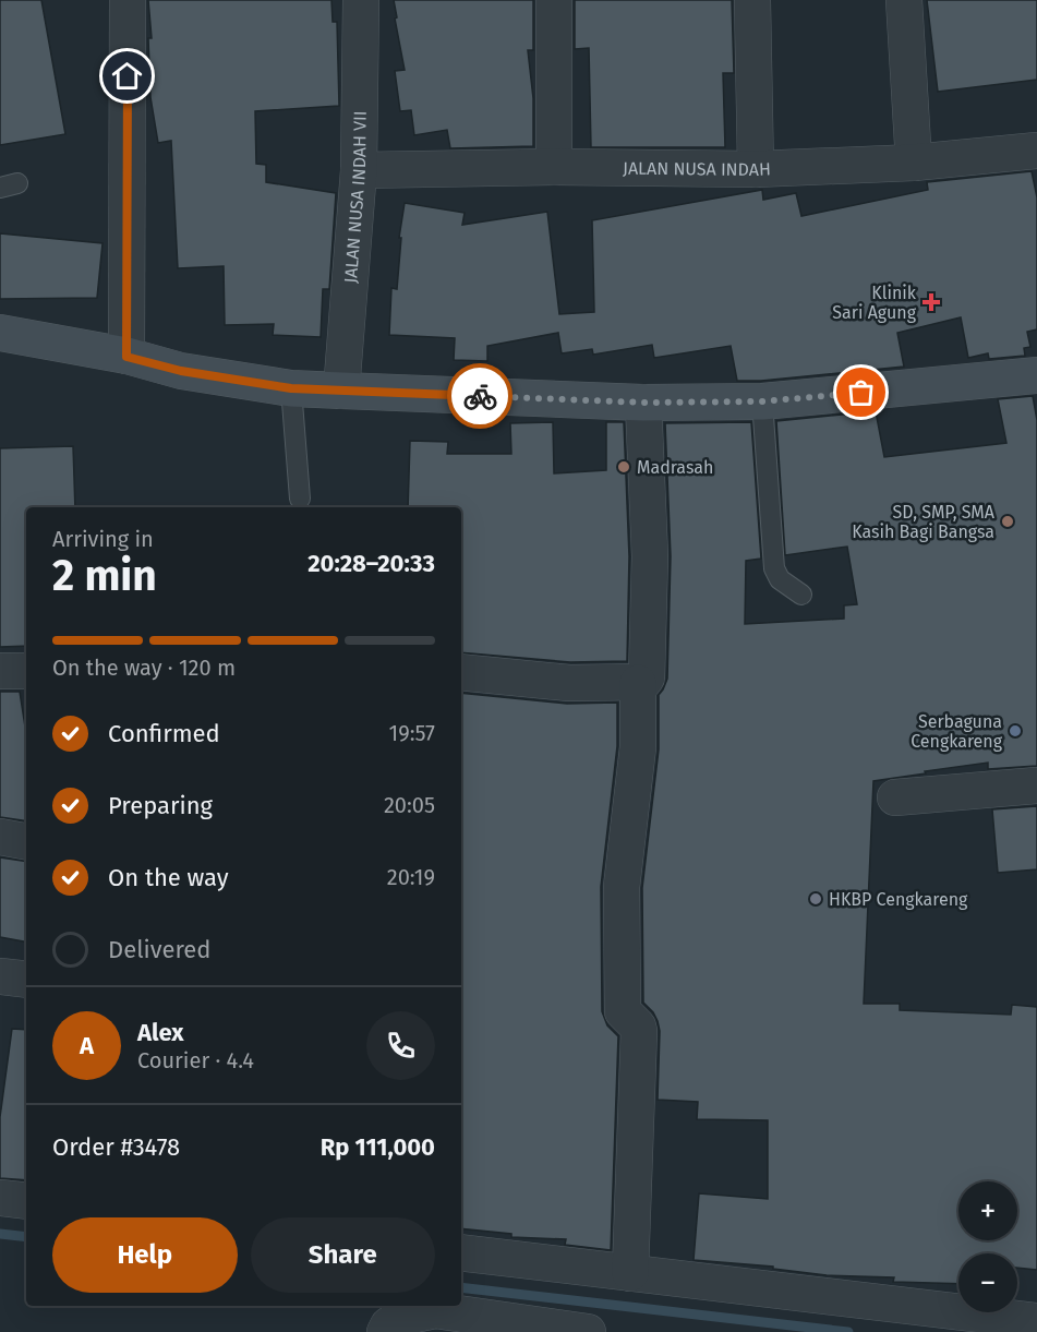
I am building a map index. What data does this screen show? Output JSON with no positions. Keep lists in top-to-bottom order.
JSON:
{
  "streets": {
    "street": ["JALAN NUSA INDAH", "JALAN NUSA INDAH VII"]
  },
  "crossings": [
    ["JALAN NUSA INDAH", "JALAN NUSA INDAH VII"]
  ],
  "places": {
    "health": ["Klinik Sari Agung"],
    "other": [
      "Madrasah",
      "SD, SMP, SMA Kasih Bagi Bangsa",
      "Serbaguna Cengkareng",
      "HKBP Cengkareng"
    ]
  },
  "page": {
    "heading": ["2 min", "Arriving in", "20:28–20:33"],
    "panel": [
      "Alex",
      "Courier · 4.4",
      "Order #3478",
      "Rp 111,000"
    ],
    "bar": "On the way · 120 m",
    "list": [
      ["Confirmed", "19:57"],
      ["Preparing", "20:05"],
      ["On the way", "20:19"],
      "Delivered"
    ],
    "round": "A",
    "map_buttons": ["+", "−"],
    "buttons": ["Help", "Share"]
  }
}
